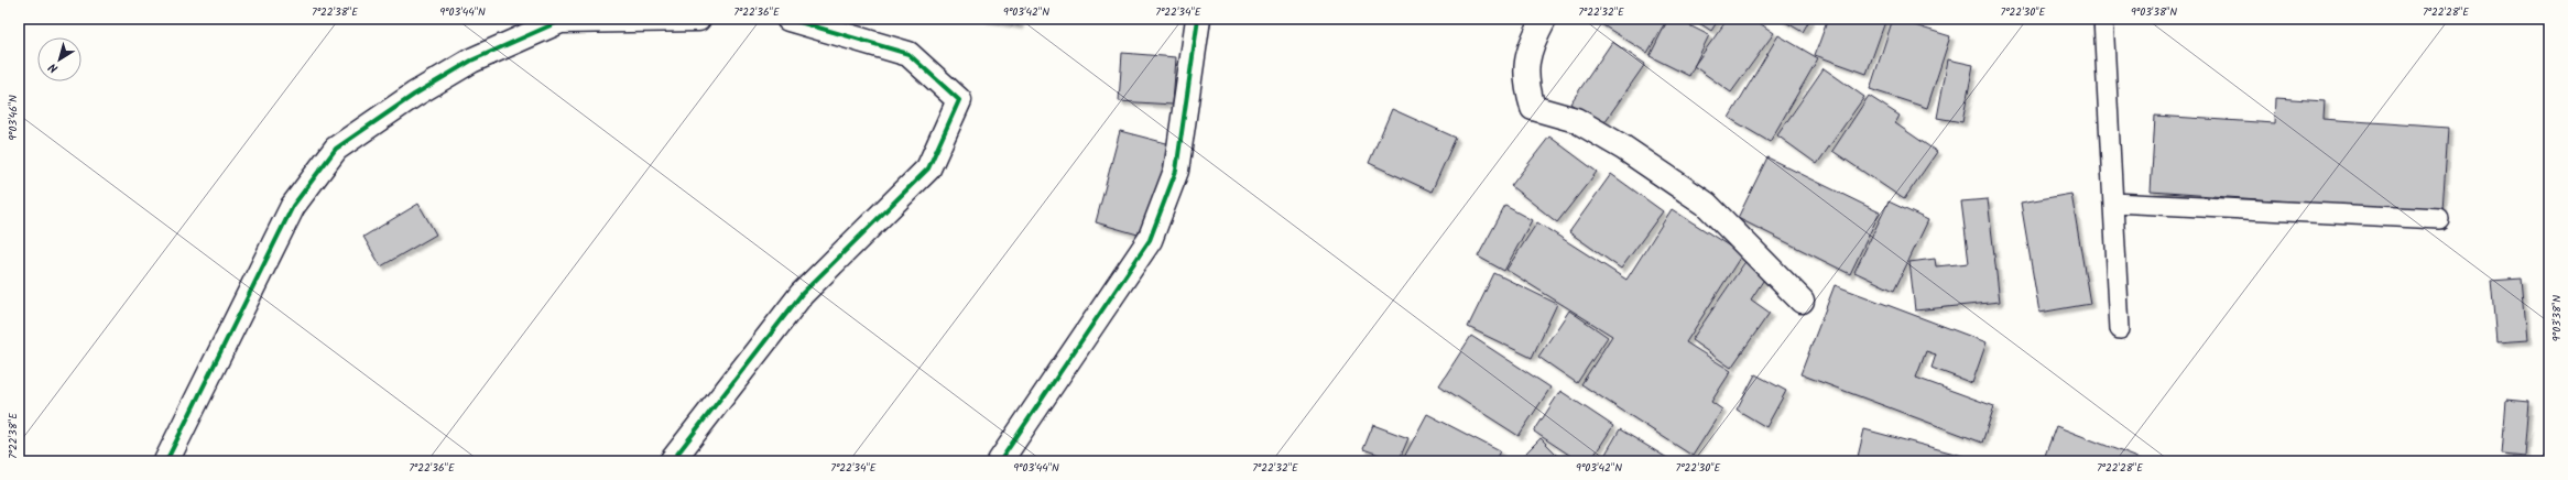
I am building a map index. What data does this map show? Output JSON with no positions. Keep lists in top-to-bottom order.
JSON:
{
  "north": "bottom left",
  "coordinates": [
    "7°22'38\"E",
    "9°03'44\"N",
    "7°22'36\"E",
    "9°03'42\"N",
    "7°22'34\"E",
    "7°22'32\"E",
    "7°22'30\"E",
    "9°03'38\"N",
    "7°22'28\"E",
    "9°03'46\"N"
  ]
}
